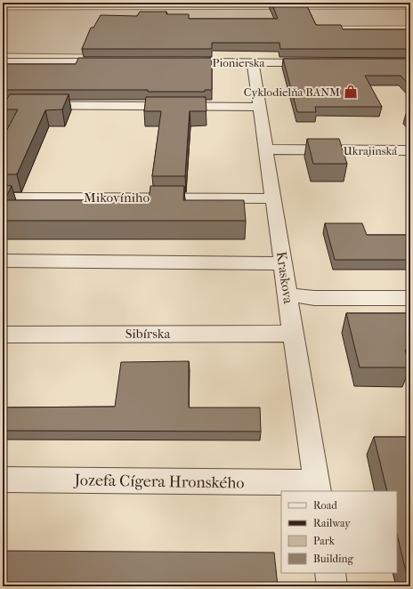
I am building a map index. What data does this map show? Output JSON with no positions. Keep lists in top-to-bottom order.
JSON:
{
  "streets": {
    "street": [
      "Pionierska",
      "Ukrajinská",
      "Mikovíniho",
      "Kraskova",
      "Sibírska",
      "Jozefa Cígera Hronského"
    ]
  },
  "crossings": [
    ["Pionierska", "Kraskova"],
    ["Ukrajinská", "Kraskova"],
    ["Mikovíniho", "Kraskova"],
    ["Kraskova", "Sibírska"],
    ["Kraskova", "Jozefa Cígera Hronského"]
  ],
  "places": {
    "shop": ["Cyklodielňa BANM"]
  },
  "legend": [
    "Road",
    "Railway",
    "Park",
    "Building"
  ]
}
